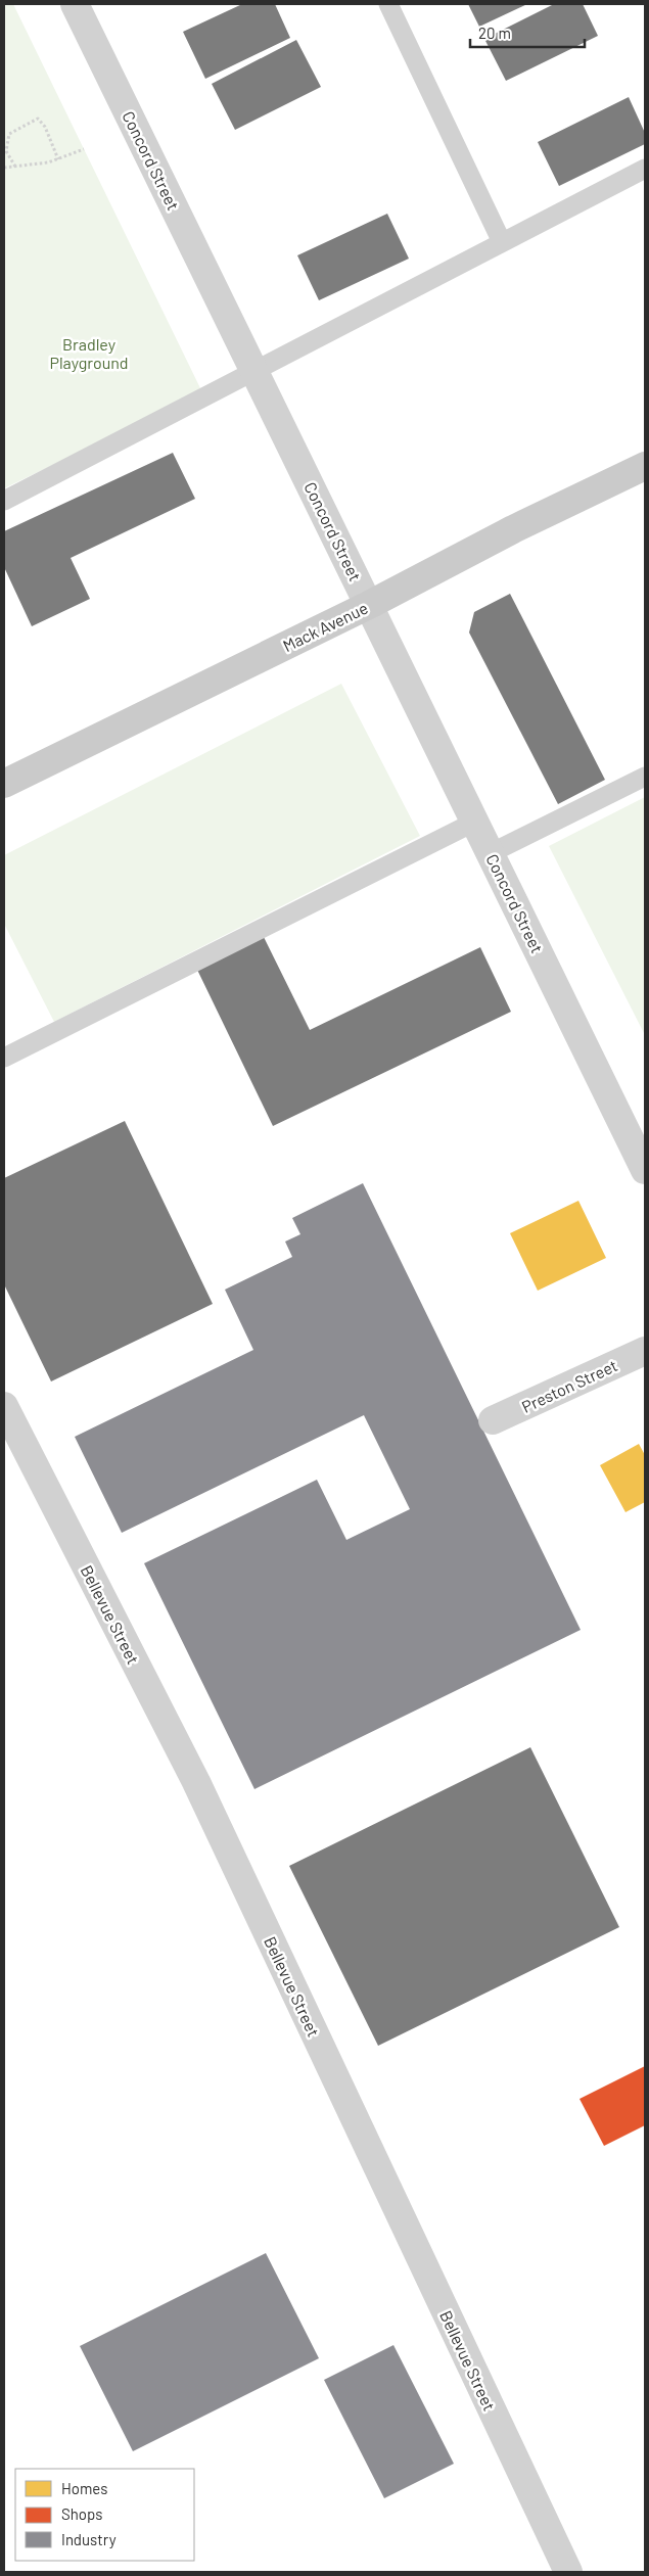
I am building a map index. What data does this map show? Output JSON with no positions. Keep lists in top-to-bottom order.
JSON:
{
  "streets": {
    "main road": ["Mack Avenue"],
    "street": ["Concord Street", "Preston Street", "Bellevue Street"]
  },
  "crossings": [
    ["Concord Street", "Mack Avenue"]
  ],
  "parks": ["Bradley Playground"],
  "legend": ["Homes", "Shops", "Industry"],
  "scale_bar": "20 m"
}
